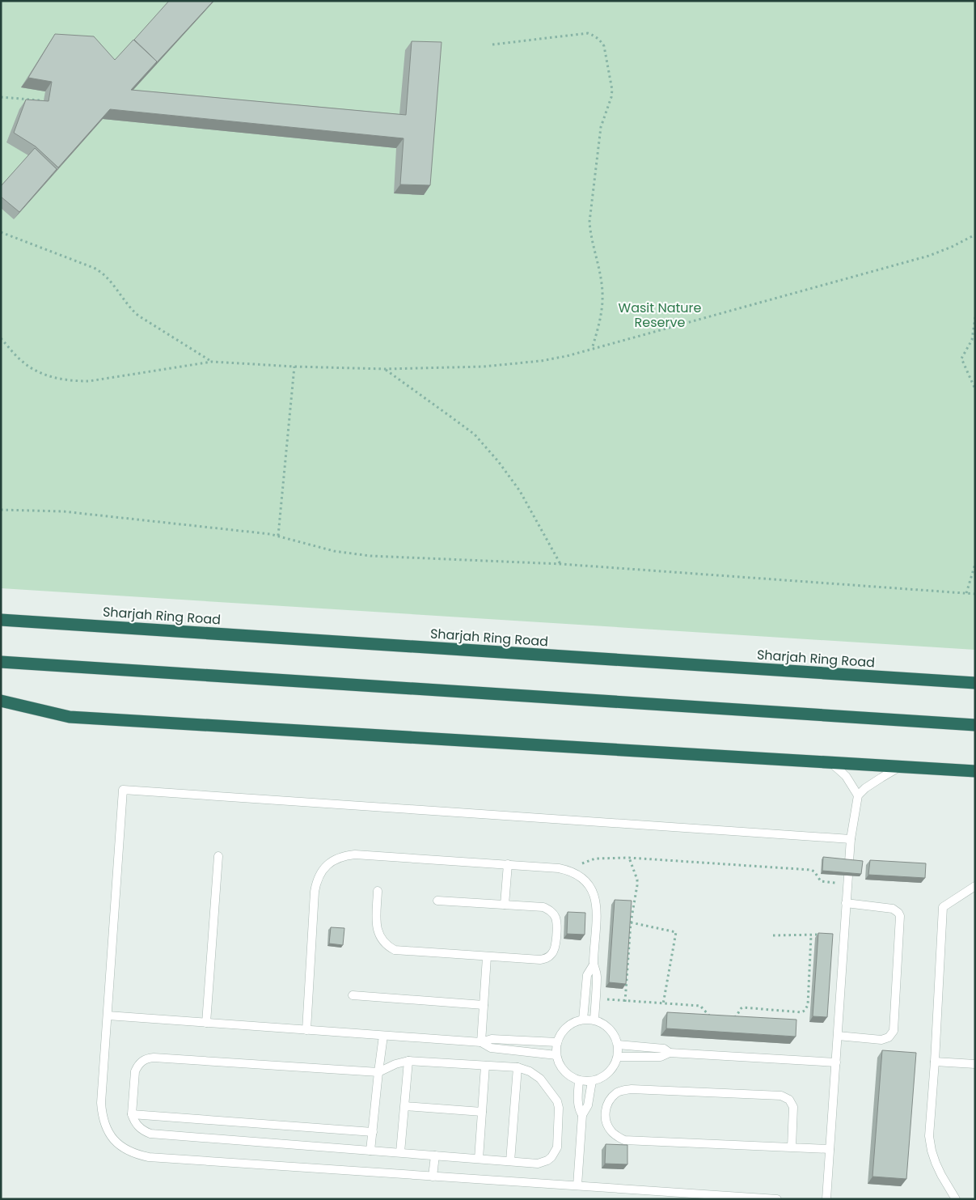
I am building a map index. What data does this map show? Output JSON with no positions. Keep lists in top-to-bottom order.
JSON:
{
  "streets": {
    "highway": ["Sharjah Ring Road"]
  },
  "parks": ["Wasit Nature Reserve"]
}
